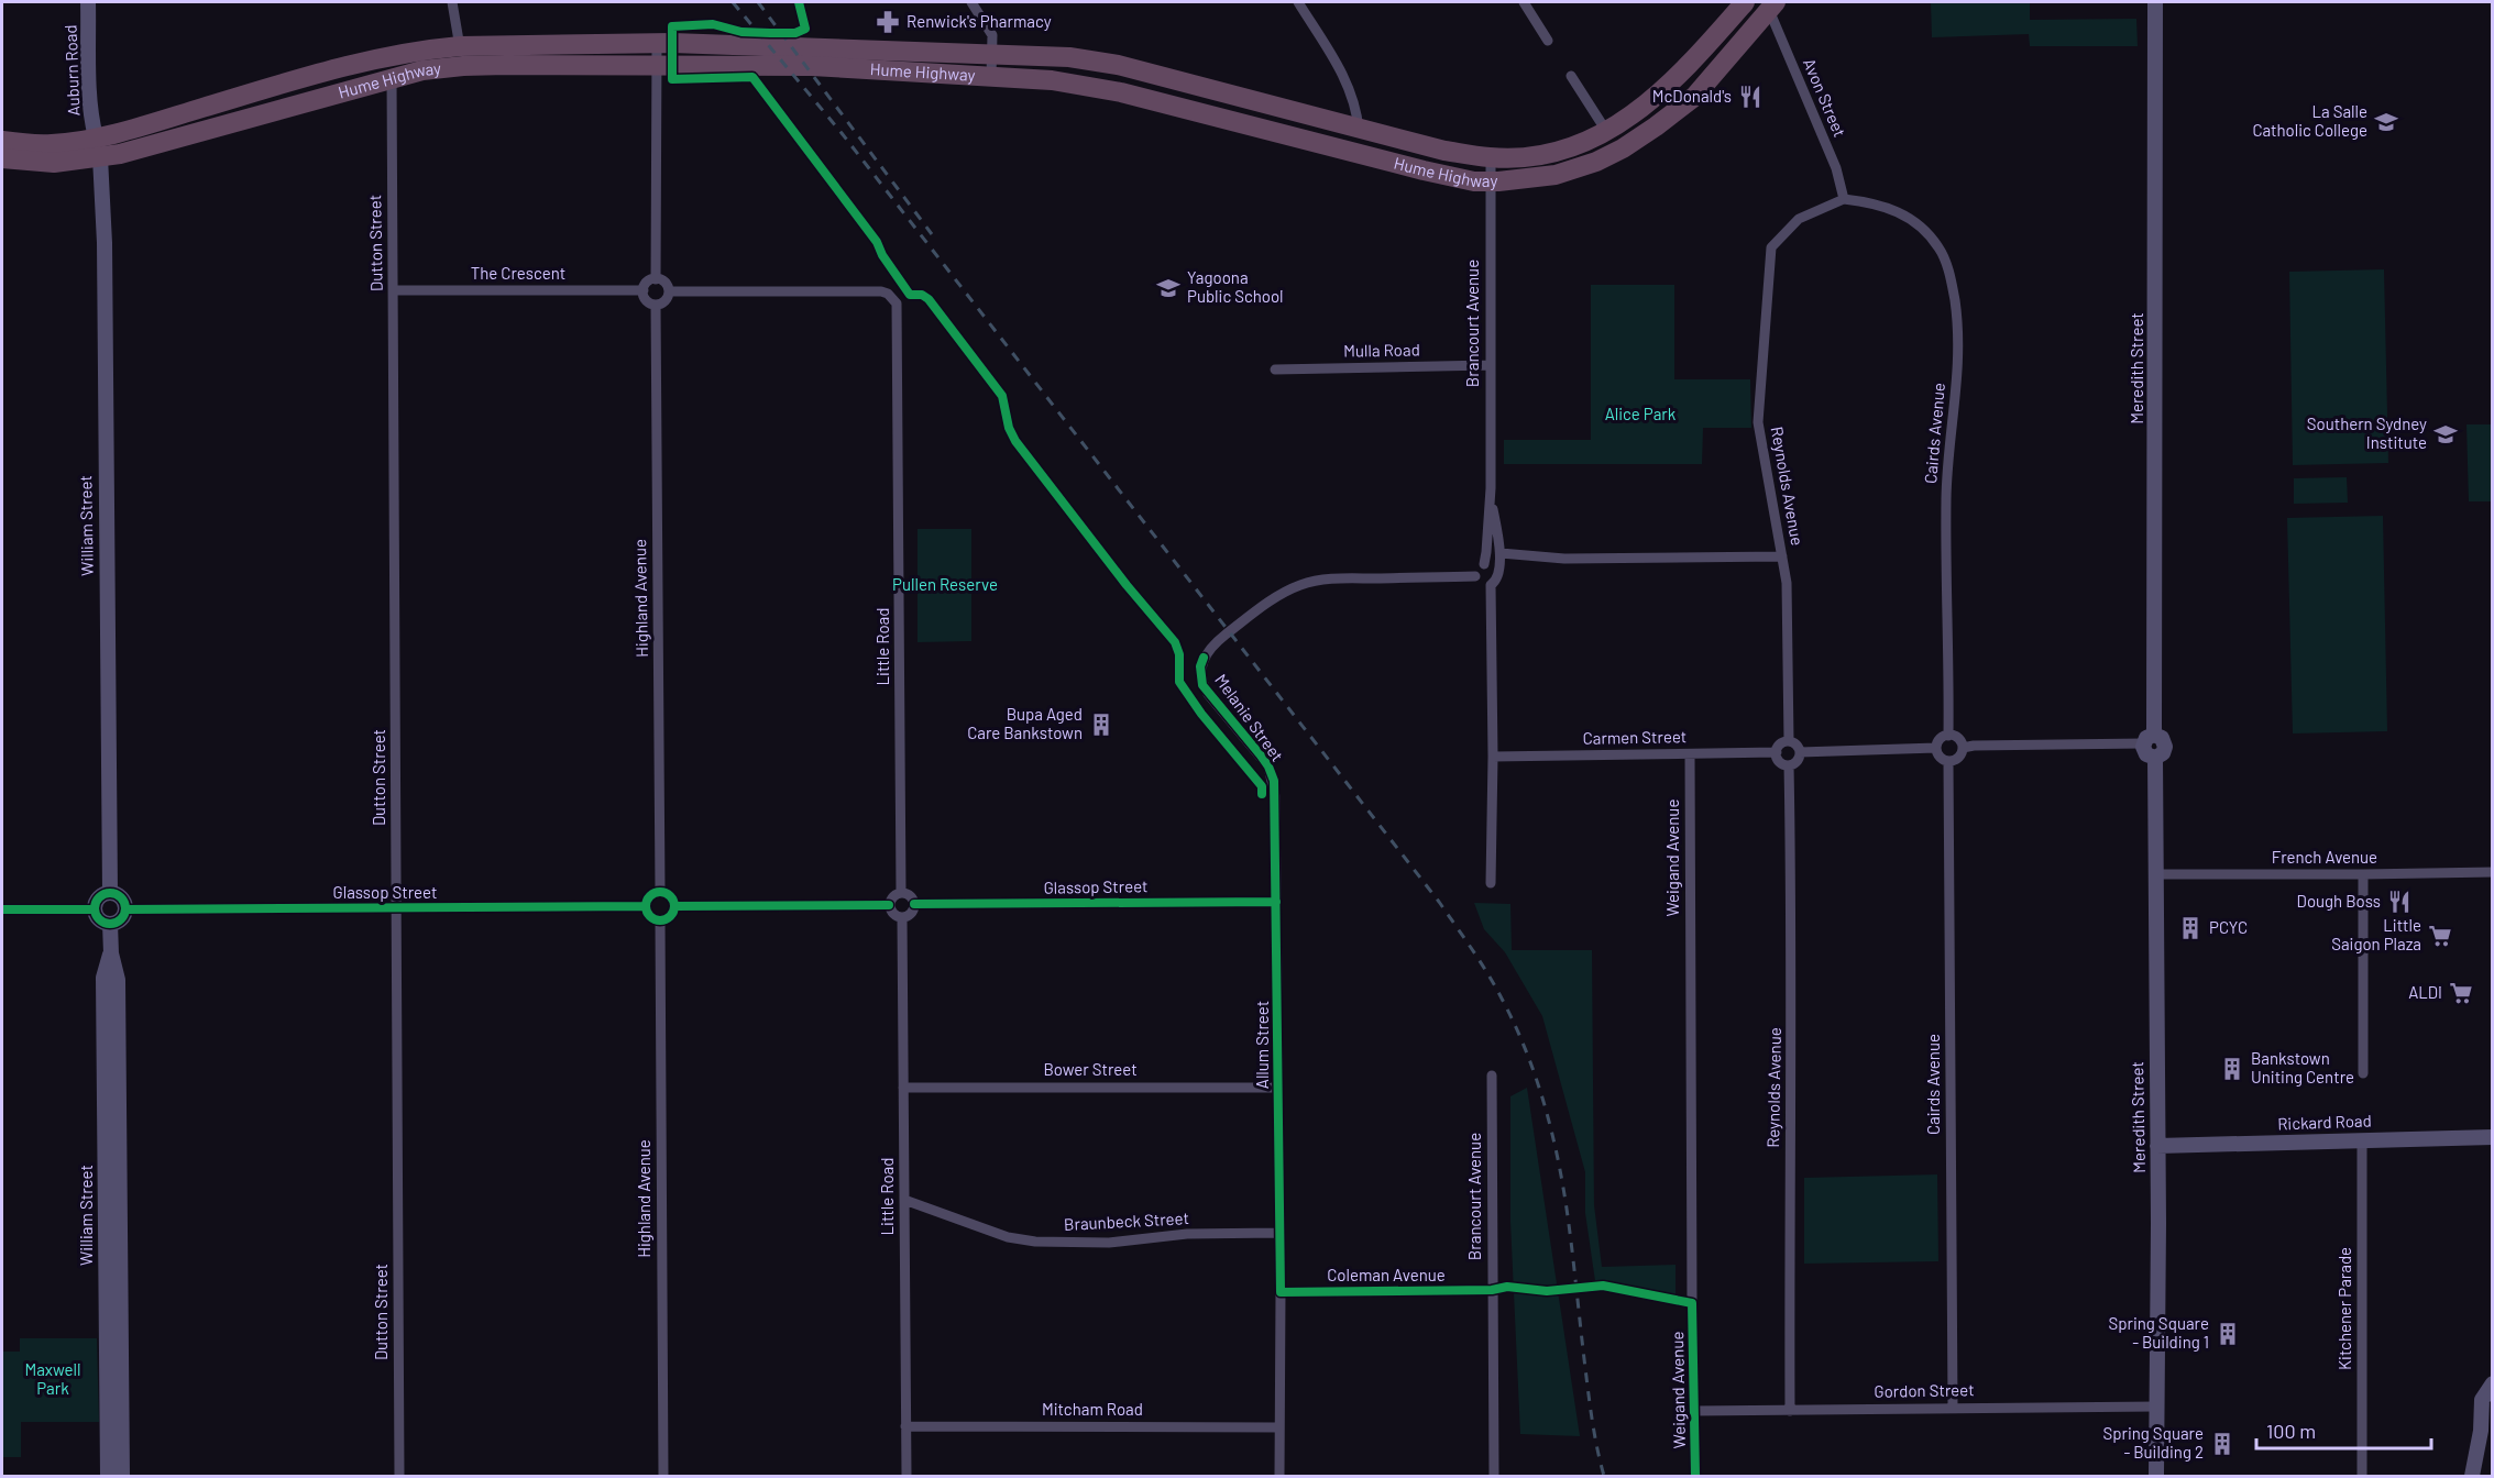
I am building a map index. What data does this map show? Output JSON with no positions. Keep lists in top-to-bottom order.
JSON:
{
  "streets": {
    "highway": ["Hume Highway"],
    "street": [
      "Auburn Road",
      "Avon Street",
      "Dutton Street",
      "The Crescent",
      "Brancourt Avenue",
      "Mulla Road",
      "Meredith Street",
      "Cairds Avenue",
      "Reynolds Avenue",
      "William Street",
      "Highland Avenue",
      "Little Road",
      "Melanie Street",
      "Carmen Street",
      "Weigand Avenue",
      "French Avenue",
      "Glassop Street",
      "Allum Street",
      "Bower Street",
      "Rickard Road",
      "Braunbeck Street",
      "Coleman Avenue",
      "Kitchener Parade",
      "Gordon Street",
      "Mitcham Road"
    ]
  },
  "crossings": [
    ["Auburn Road", "Hume Highway"],
    ["Hume Highway", "Avon Street"],
    ["Hume Highway", "Dutton Street"],
    ["Hume Highway", "Brancourt Avenue"],
    ["Hume Highway", "William Street"],
    ["Avon Street", "Cairds Avenue"],
    ["Avon Street", "Reynolds Avenue"],
    ["Dutton Street", "The Crescent"],
    ["Dutton Street", "Glassop Street"],
    ["The Crescent", "Highland Avenue"],
    ["The Crescent", "Little Road"],
    ["Brancourt Avenue", "Mulla Road"],
    ["Brancourt Avenue", "Melanie Street"],
    ["Brancourt Avenue", "Coleman Avenue"],
    ["Meredith Street", "French Avenue"],
    ["Meredith Street", "Rickard Road"],
    ["Meredith Street", "Gordon Street"],
    ["Cairds Avenue", "Reynolds Avenue"],
    ["Cairds Avenue", "Gordon Street"],
    ["Reynolds Avenue", "Carmen Street"],
    ["Reynolds Avenue", "Gordon Street"],
    ["William Street", "Glassop Street"],
    ["Highland Avenue", "Little Road"],
    ["Highland Avenue", "Glassop Street"],
    ["Little Road", "Glassop Street"],
    ["Little Road", "Bower Street"],
    ["Little Road", "Braunbeck Street"],
    ["Little Road", "Mitcham Road"],
    ["Melanie Street", "Allum Street"],
    ["Carmen Street", "Weigand Avenue"],
    ["Weigand Avenue", "Gordon Street"],
    ["Glassop Street", "Allum Street"],
    ["Allum Street", "Bower Street"],
    ["Allum Street", "Braunbeck Street"],
    ["Allum Street", "Coleman Avenue"],
    ["Allum Street", "Mitcham Road"],
    ["Rickard Road", "Kitchener Parade"]
  ],
  "parks": ["Alice Park", "Pullen Reserve", "Maxwell Park"],
  "places": {
    "pharmacy": ["Renwick's Pharmacy"],
    "restaurant": ["McDonald's", "Dough Boss"],
    "school or university": ["La Salle Catholic College", "Yagoona Public School", "Southern Sydney Institute"],
    "building": [
      "Bupa Aged Care Bankstown",
      "PCYC",
      "Bankstown Uniting Centre",
      "Spring Square - Building 1",
      "Spring Square - Building 2"
    ],
    "supermarket": ["Little Saigon Plaza", "ALDI"]
  },
  "scale_bar": "100 m"
}
